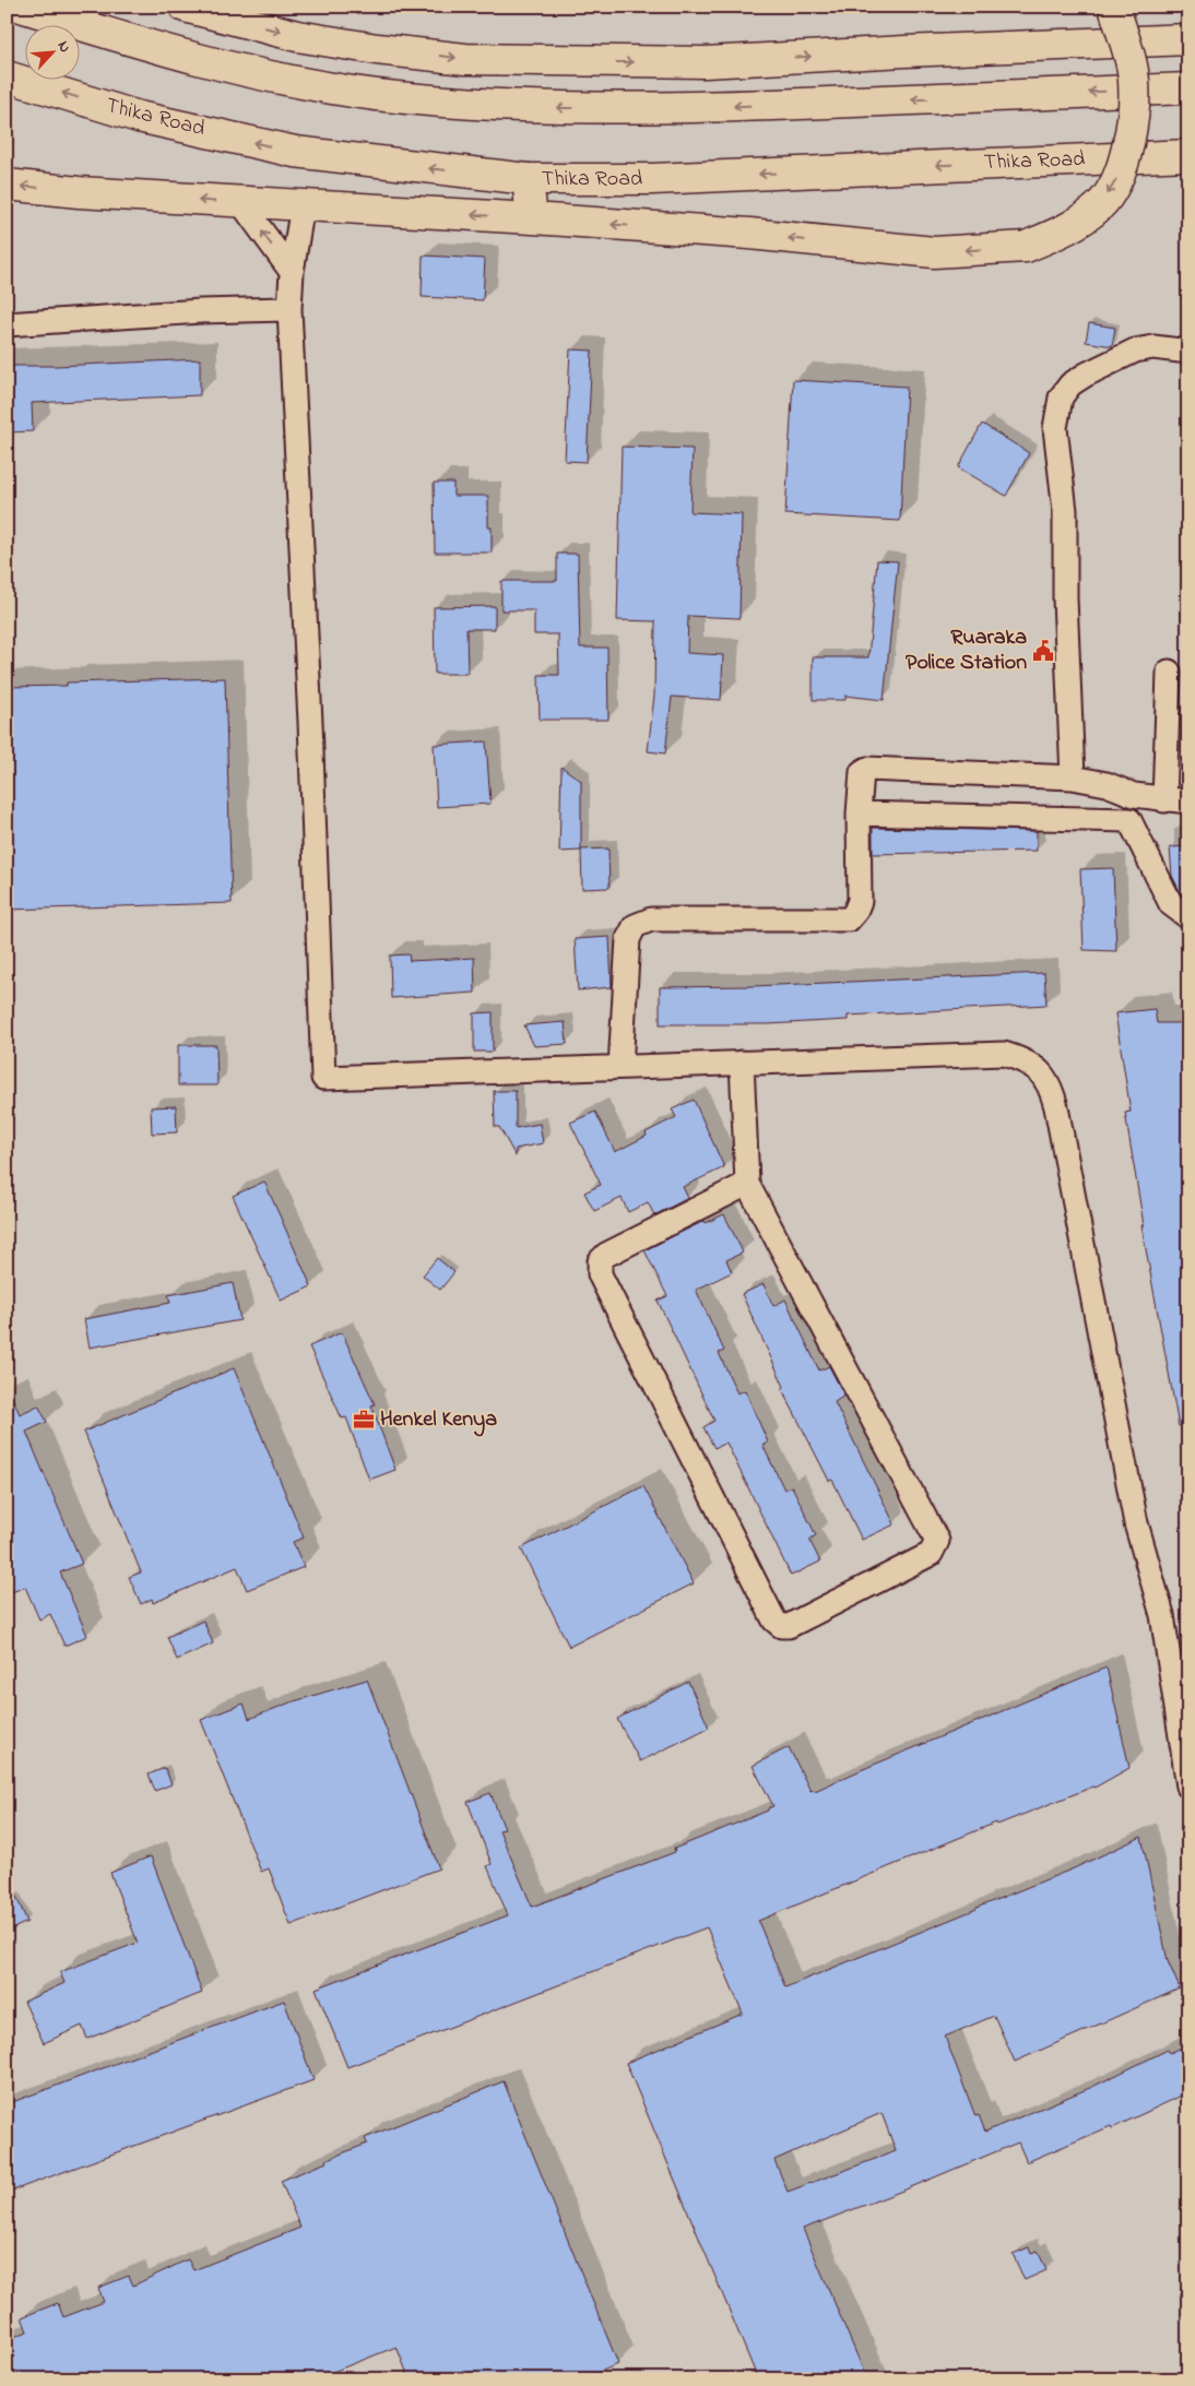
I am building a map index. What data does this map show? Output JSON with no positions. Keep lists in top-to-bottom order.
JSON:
{
  "streets": {
    "main road": ["Thika Road"]
  },
  "places": {
    "public building": ["Ruaraka Police Station"],
    "office": ["Henkel Kenya"]
  },
  "north": "top right"
}
